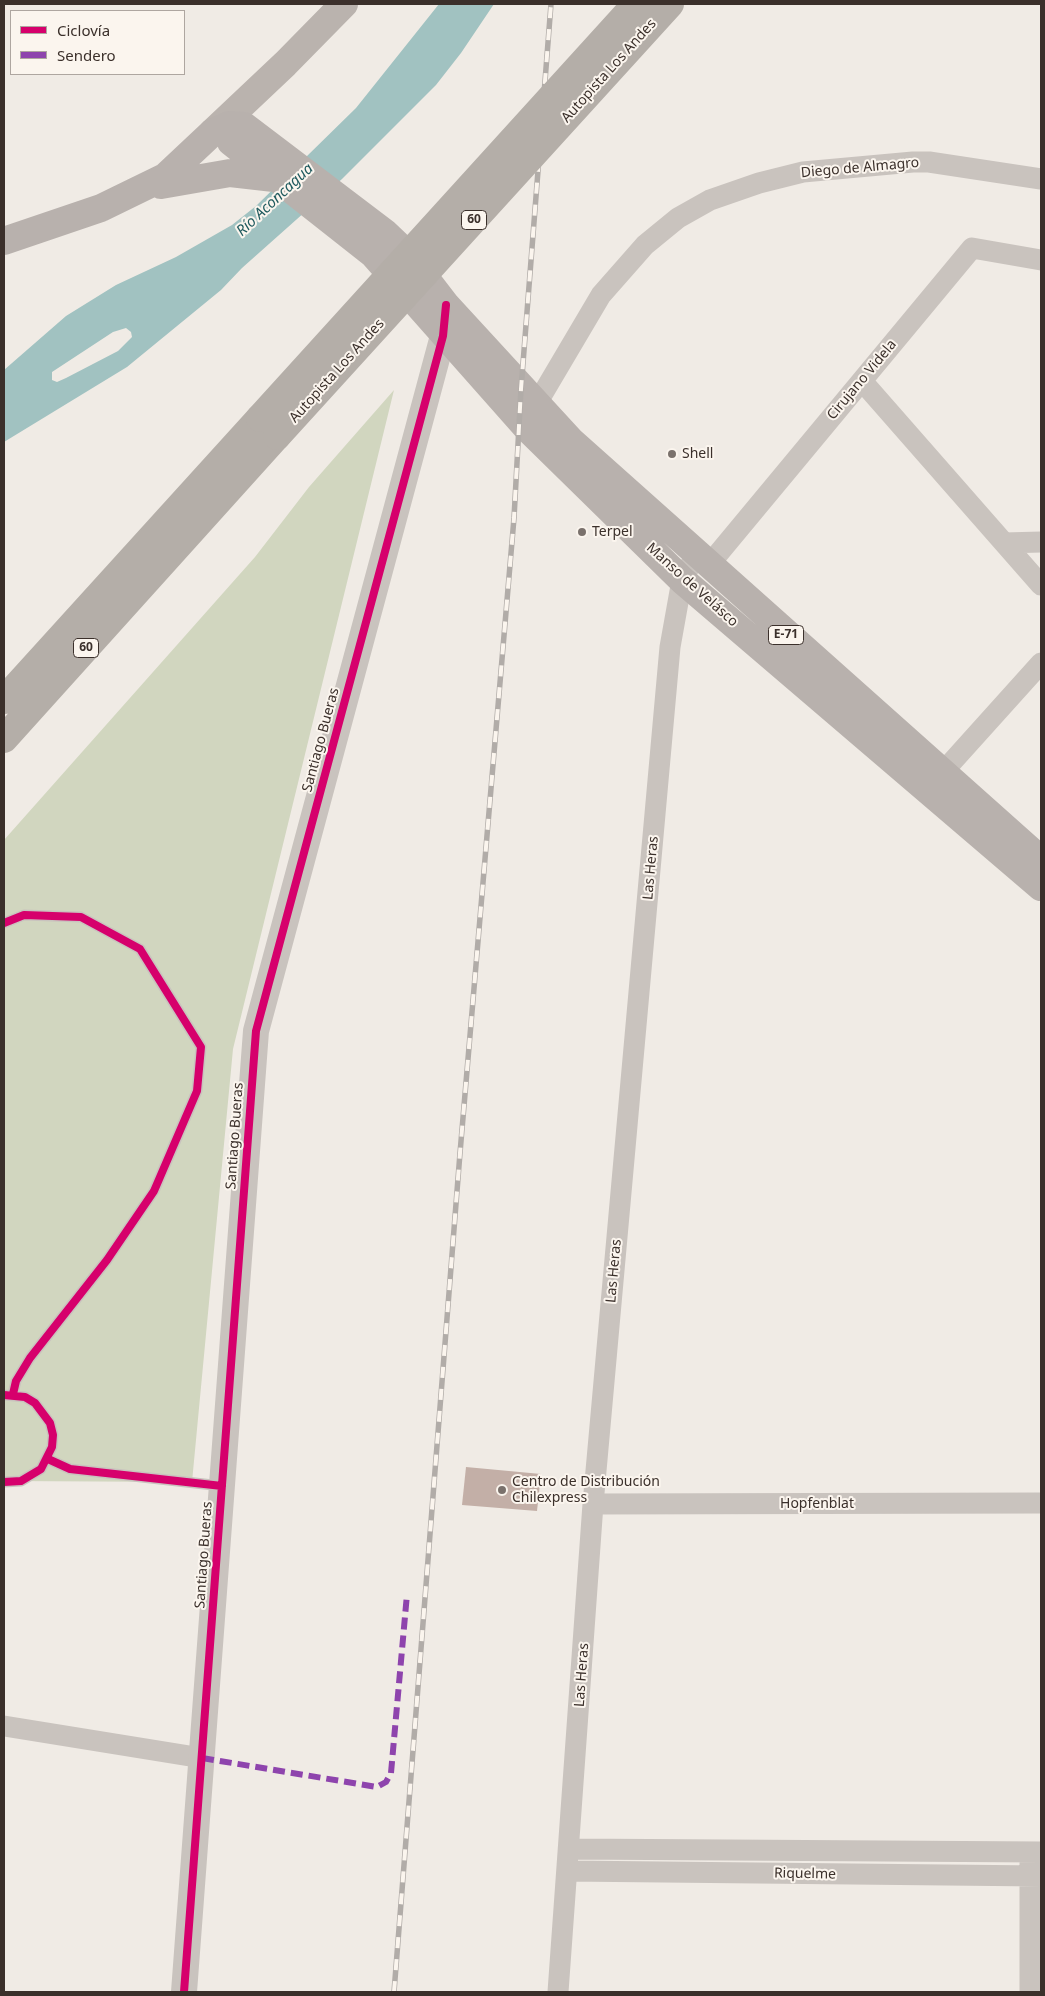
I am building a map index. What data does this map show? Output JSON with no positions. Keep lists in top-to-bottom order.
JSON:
{
  "streets": {
    "highway": ["Autopista Los Andes", "60"],
    "main road": ["Manso de Velásco", "E-71"],
    "street": [
      "Diego de Almagro",
      "Cirujano Videla",
      "Santiago Bueras",
      "Las Heras",
      "Hopfenblat",
      "Riquelme"
    ]
  },
  "crossings": [
    ["Diego de Almagro", "Manso de Velásco"],
    ["Cirujano Videla", "Manso de Velásco"],
    ["Cirujano Videla", "Las Heras"],
    ["Manso de Velásco", "Santiago Bueras"],
    ["Manso de Velásco", "Las Heras"],
    ["Las Heras", "Hopfenblat"],
    ["Las Heras", "Riquelme"]
  ],
  "water": ["Río Aconcagua"],
  "places": ["Shell", "Terpel", "Centro de Distribución Chilexpress"],
  "legend": ["Ciclovía", "Sendero"]
}
